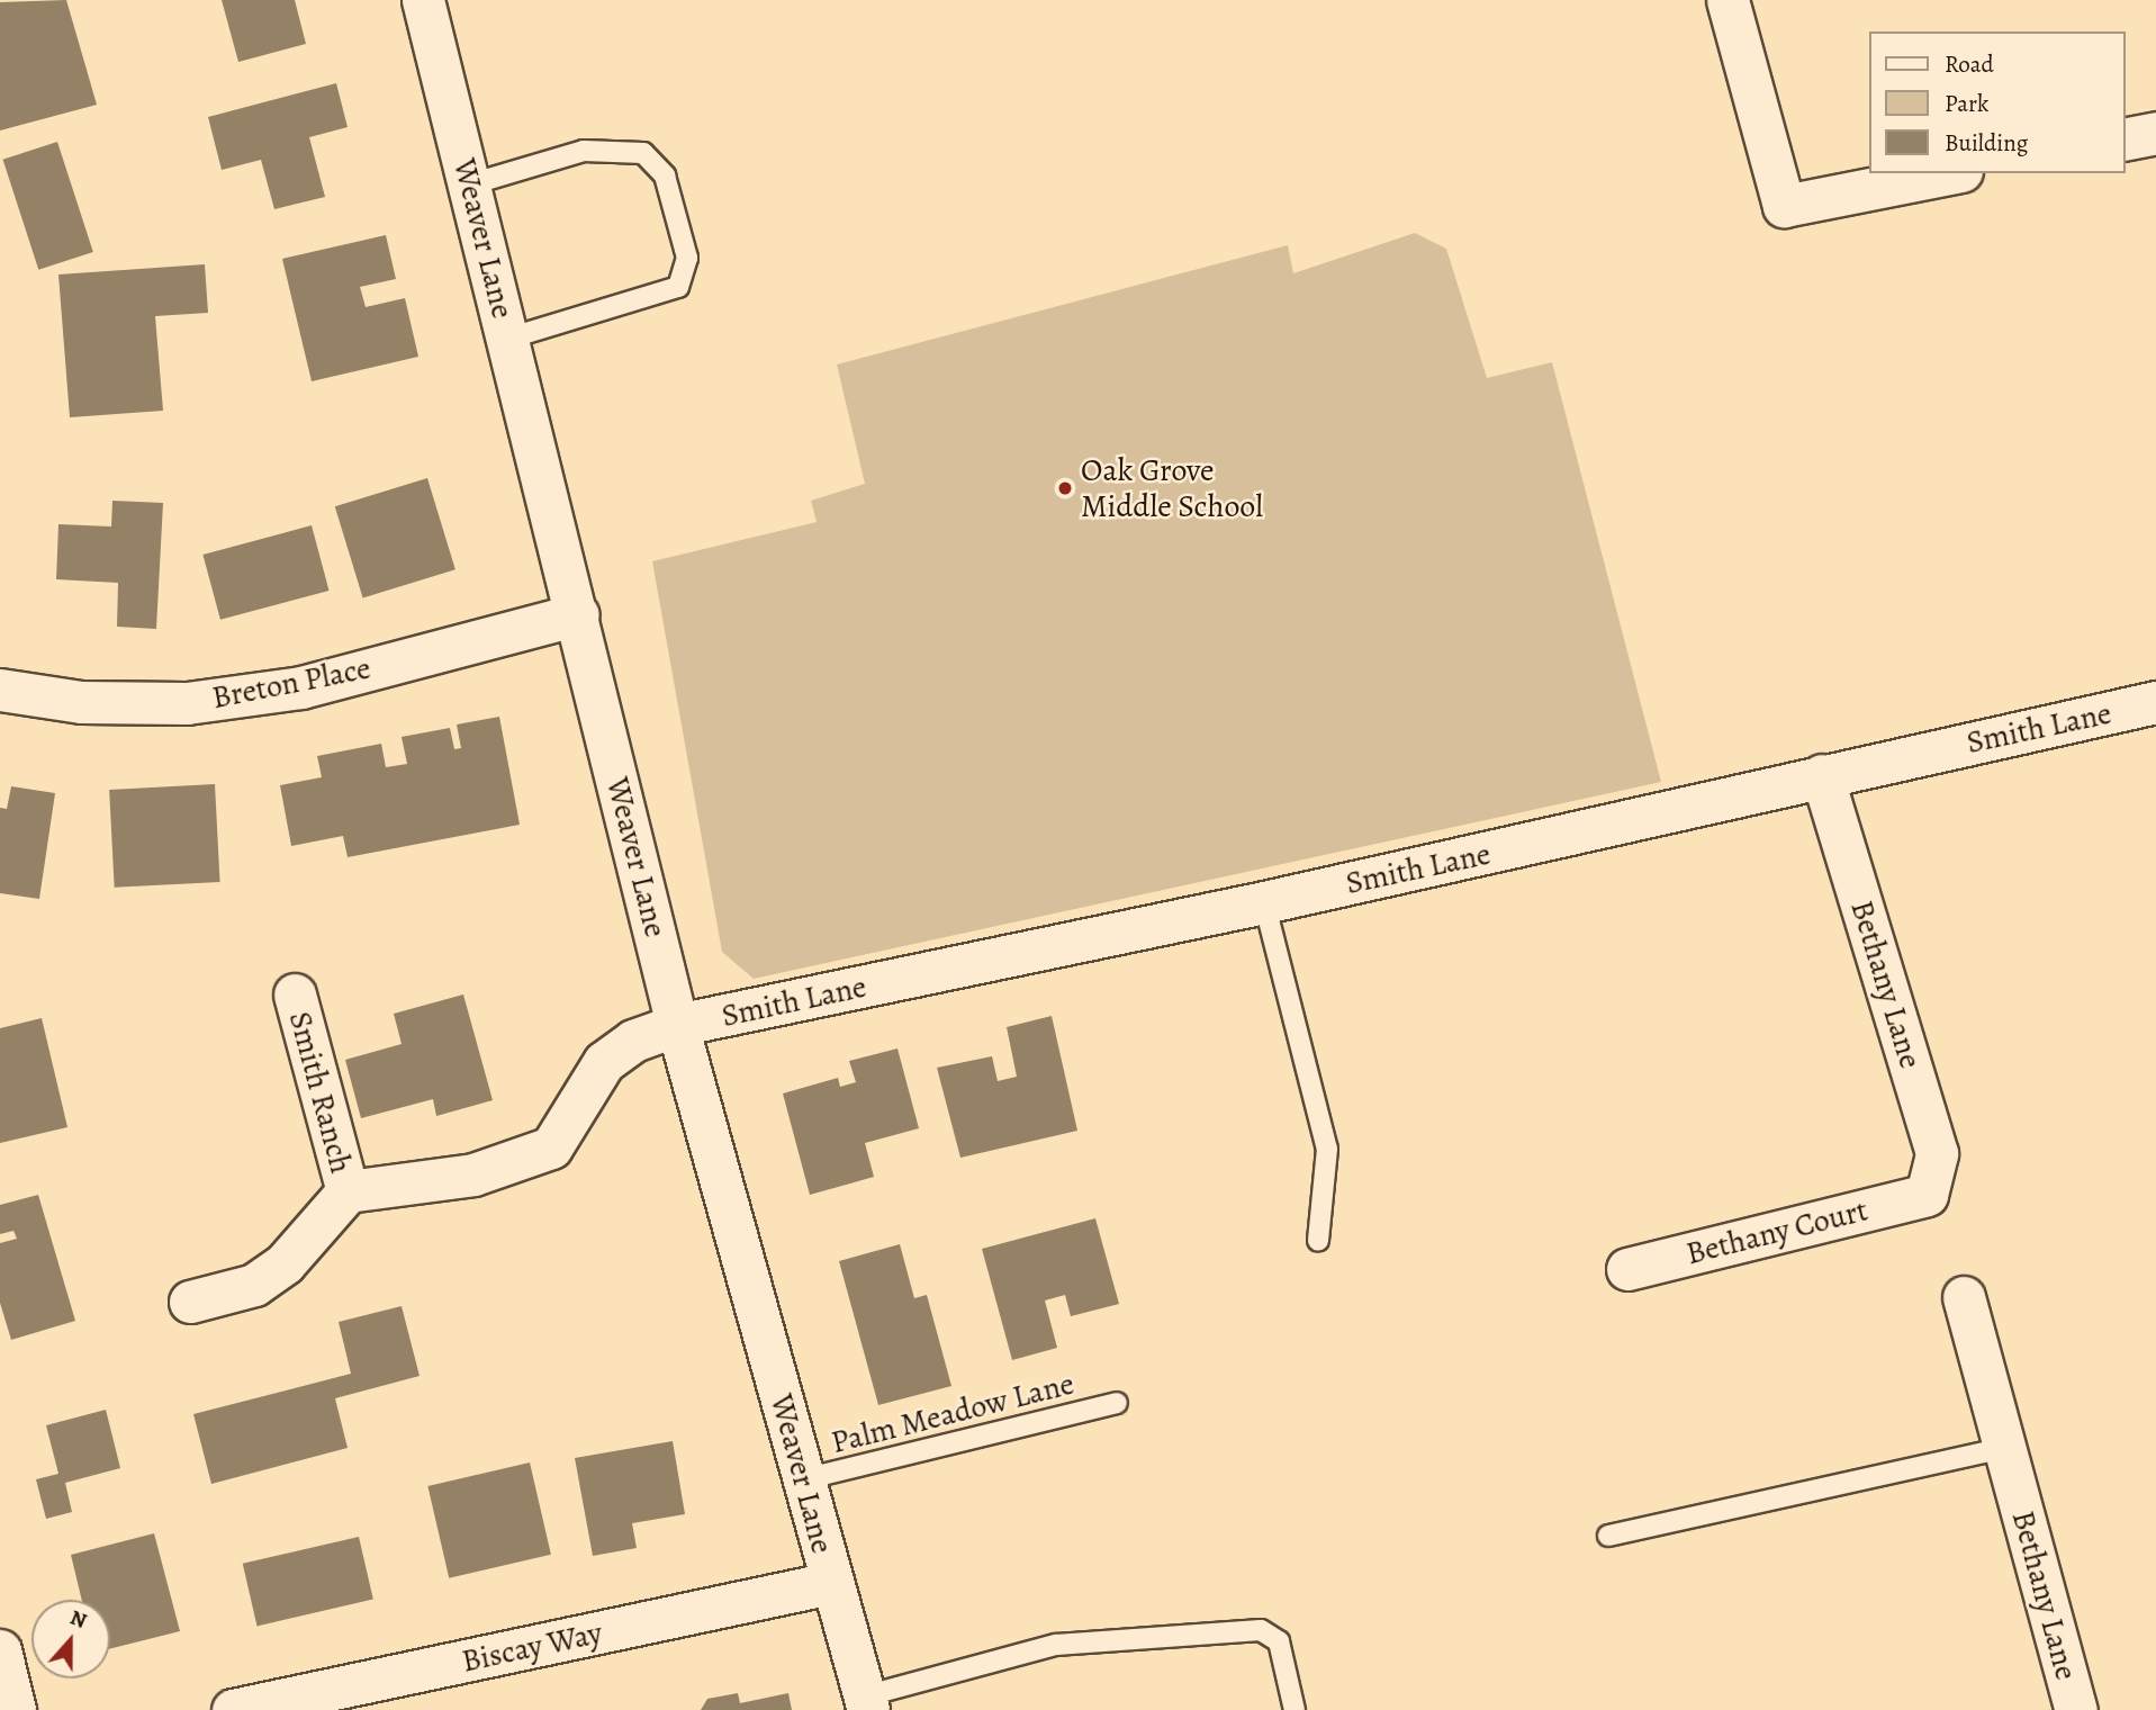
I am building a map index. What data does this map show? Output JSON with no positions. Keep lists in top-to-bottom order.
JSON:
{
  "streets": {
    "street": [
      "Weaver Lane",
      "Breton Place",
      "Smith Lane",
      "Bethany Lane",
      "Smith Ranch",
      "Bethany Court",
      "Biscay Way"
    ],
    "lane": ["Palm Meadow Lane"]
  },
  "crossings": [
    ["Weaver Lane", "Breton Place"],
    ["Weaver Lane", "Smith Lane"],
    ["Weaver Lane", "Smith Ranch"],
    ["Weaver Lane", "Palm Meadow Lane"],
    ["Weaver Lane", "Biscay Way"],
    ["Smith Lane", "Bethany Lane"],
    ["Smith Lane", "Smith Ranch"],
    ["Bethany Lane", "Bethany Court"]
  ],
  "places": ["Oak Grove Middle School"],
  "legend": ["Road", "Park", "Building"],
  "north": "top"
}
